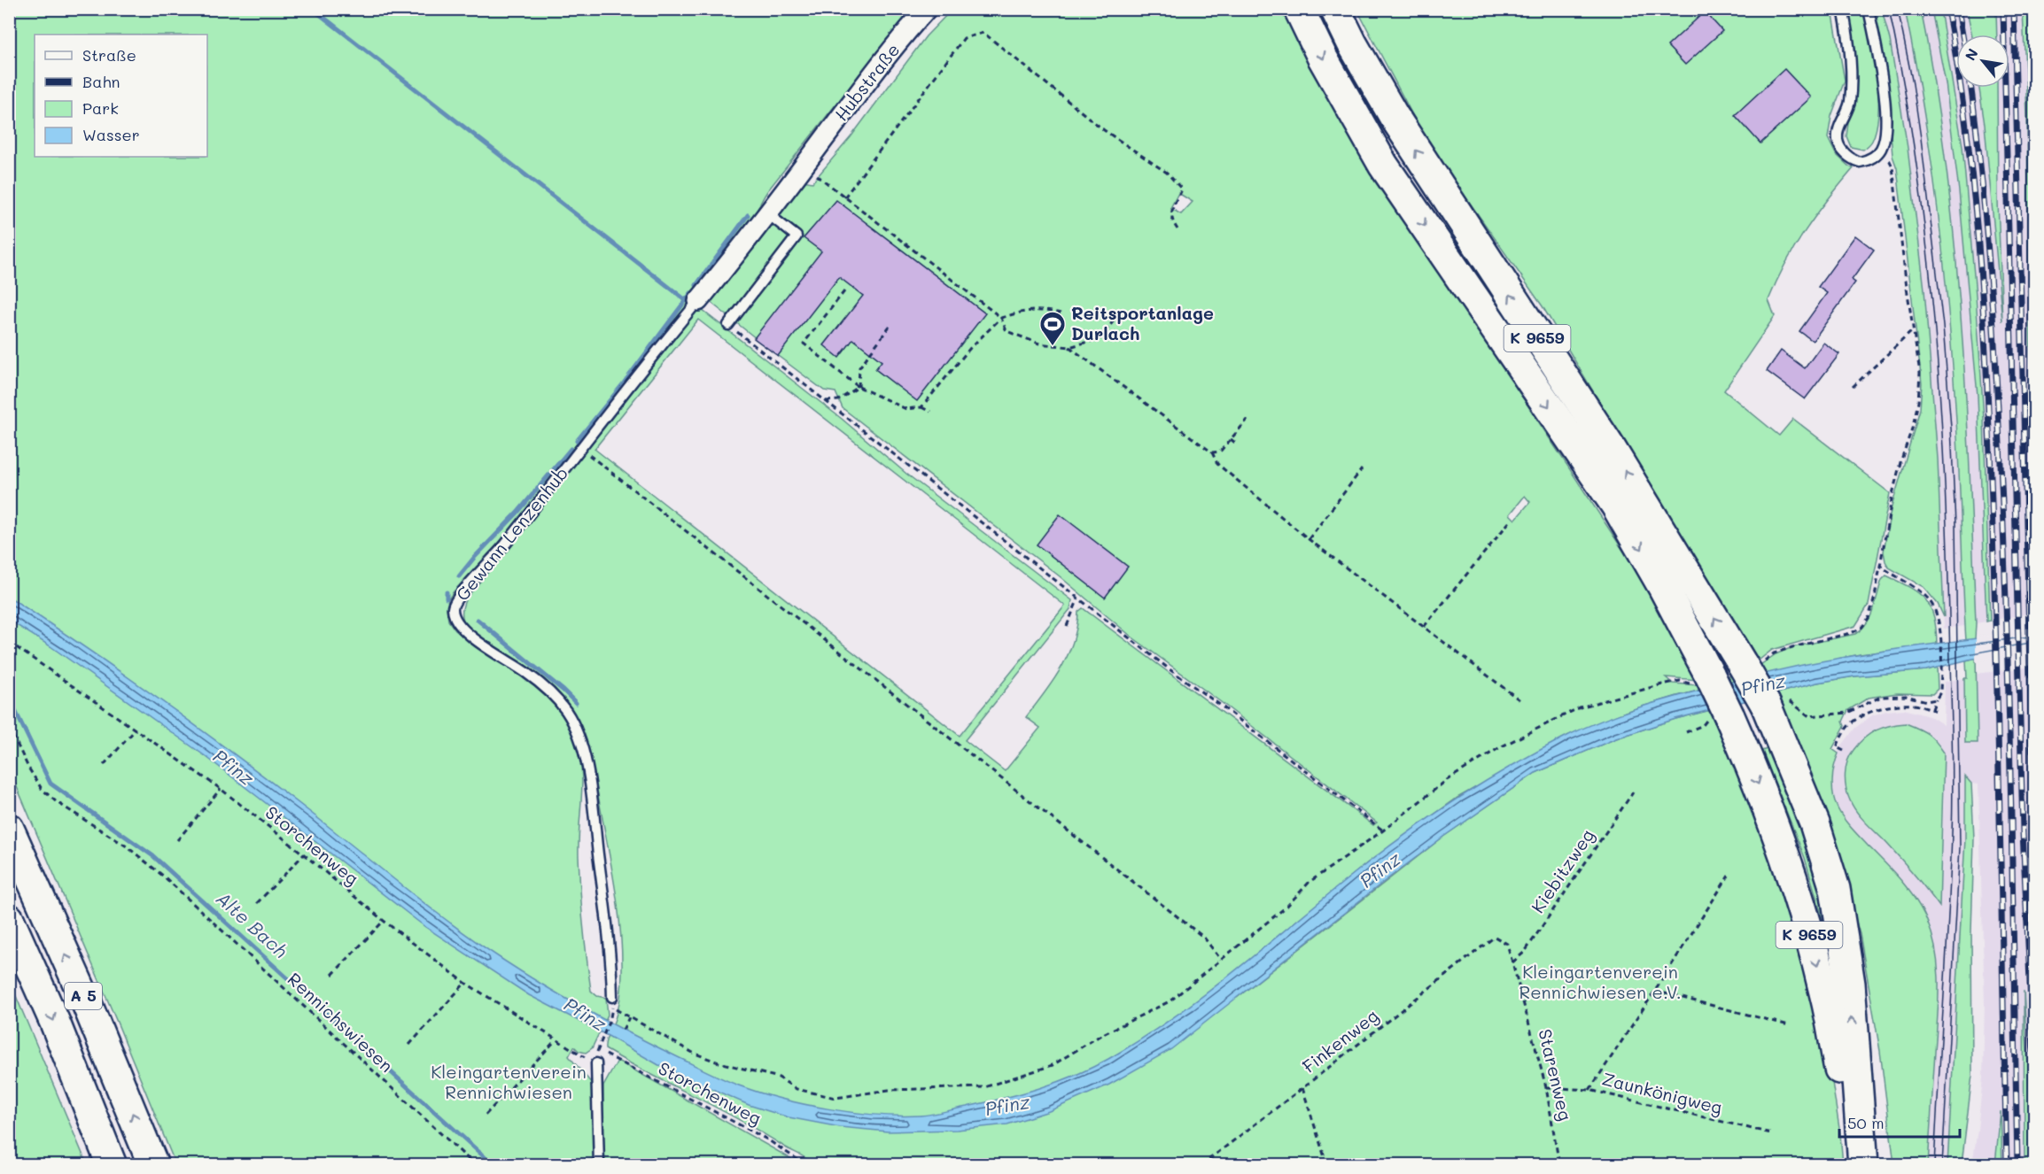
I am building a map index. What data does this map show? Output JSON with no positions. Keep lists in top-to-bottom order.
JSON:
{
  "streets": {
    "main road": ["K 9659", "A 5"],
    "street": ["Hubstraße", "Gewann Lenzenhub"],
    "path": [
      "Storchenweg",
      "Kiebitzweg",
      "Rennichswiesen",
      "Finkenweg",
      "Starenweg",
      "Zaunkönigweg"
    ]
  },
  "crossings": [
    ["Hubstraße", "Gewann Lenzenhub"],
    ["Kiebitzweg", "Starenweg"],
    ["Finkenweg", "Starenweg"],
    ["Starenweg", "Zaunkönigweg"]
  ],
  "water": ["Pfinz", "Alte Bach"],
  "parks": ["Kleingartenverein Rennichwiesen e.V.", "Kleingartenverein Rennichwiesen"],
  "places": {
    "sports": ["Reitsportanlage Durlach"]
  },
  "legend": [
    "Straße",
    "Bahn",
    "Park",
    "Wasser"
  ],
  "scale_bar": "50 m",
  "north": "top left"
}
